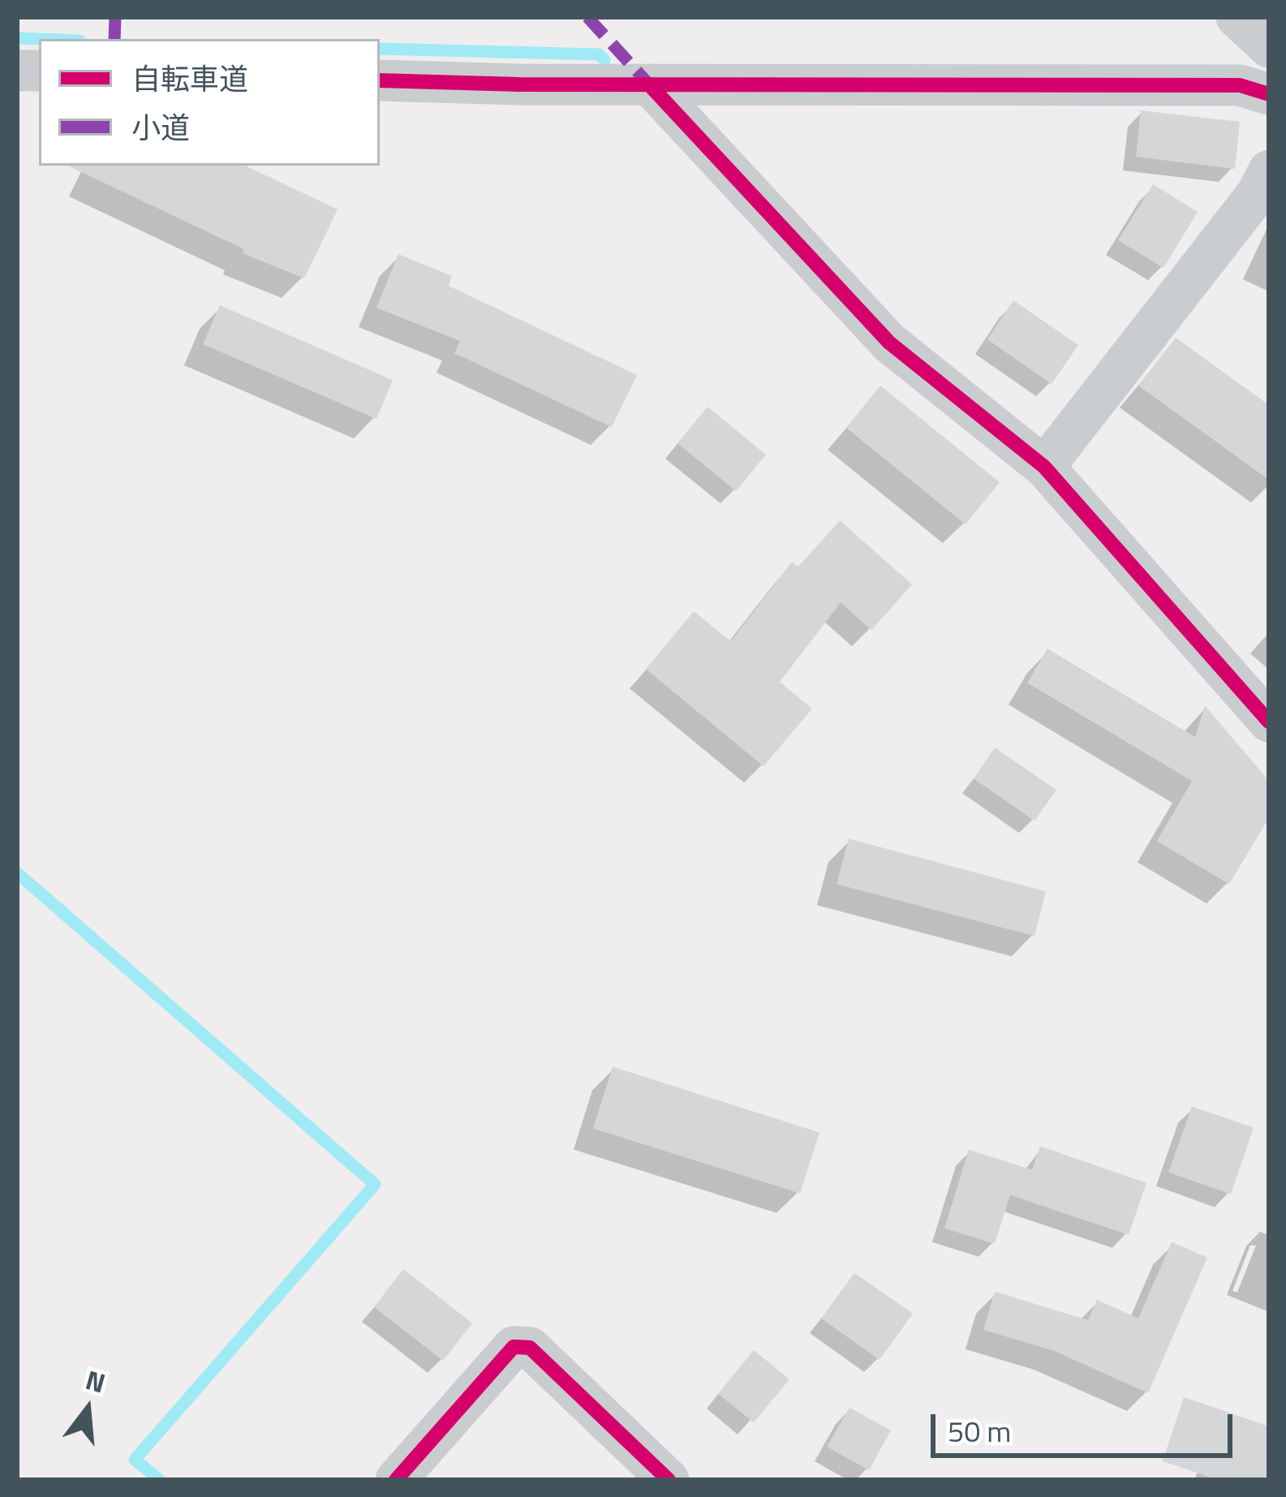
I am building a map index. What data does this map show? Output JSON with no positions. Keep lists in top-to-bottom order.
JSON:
{
  "legend": ["自転車道", "小道"],
  "scale_bar": "50 m",
  "north": "top"
}
